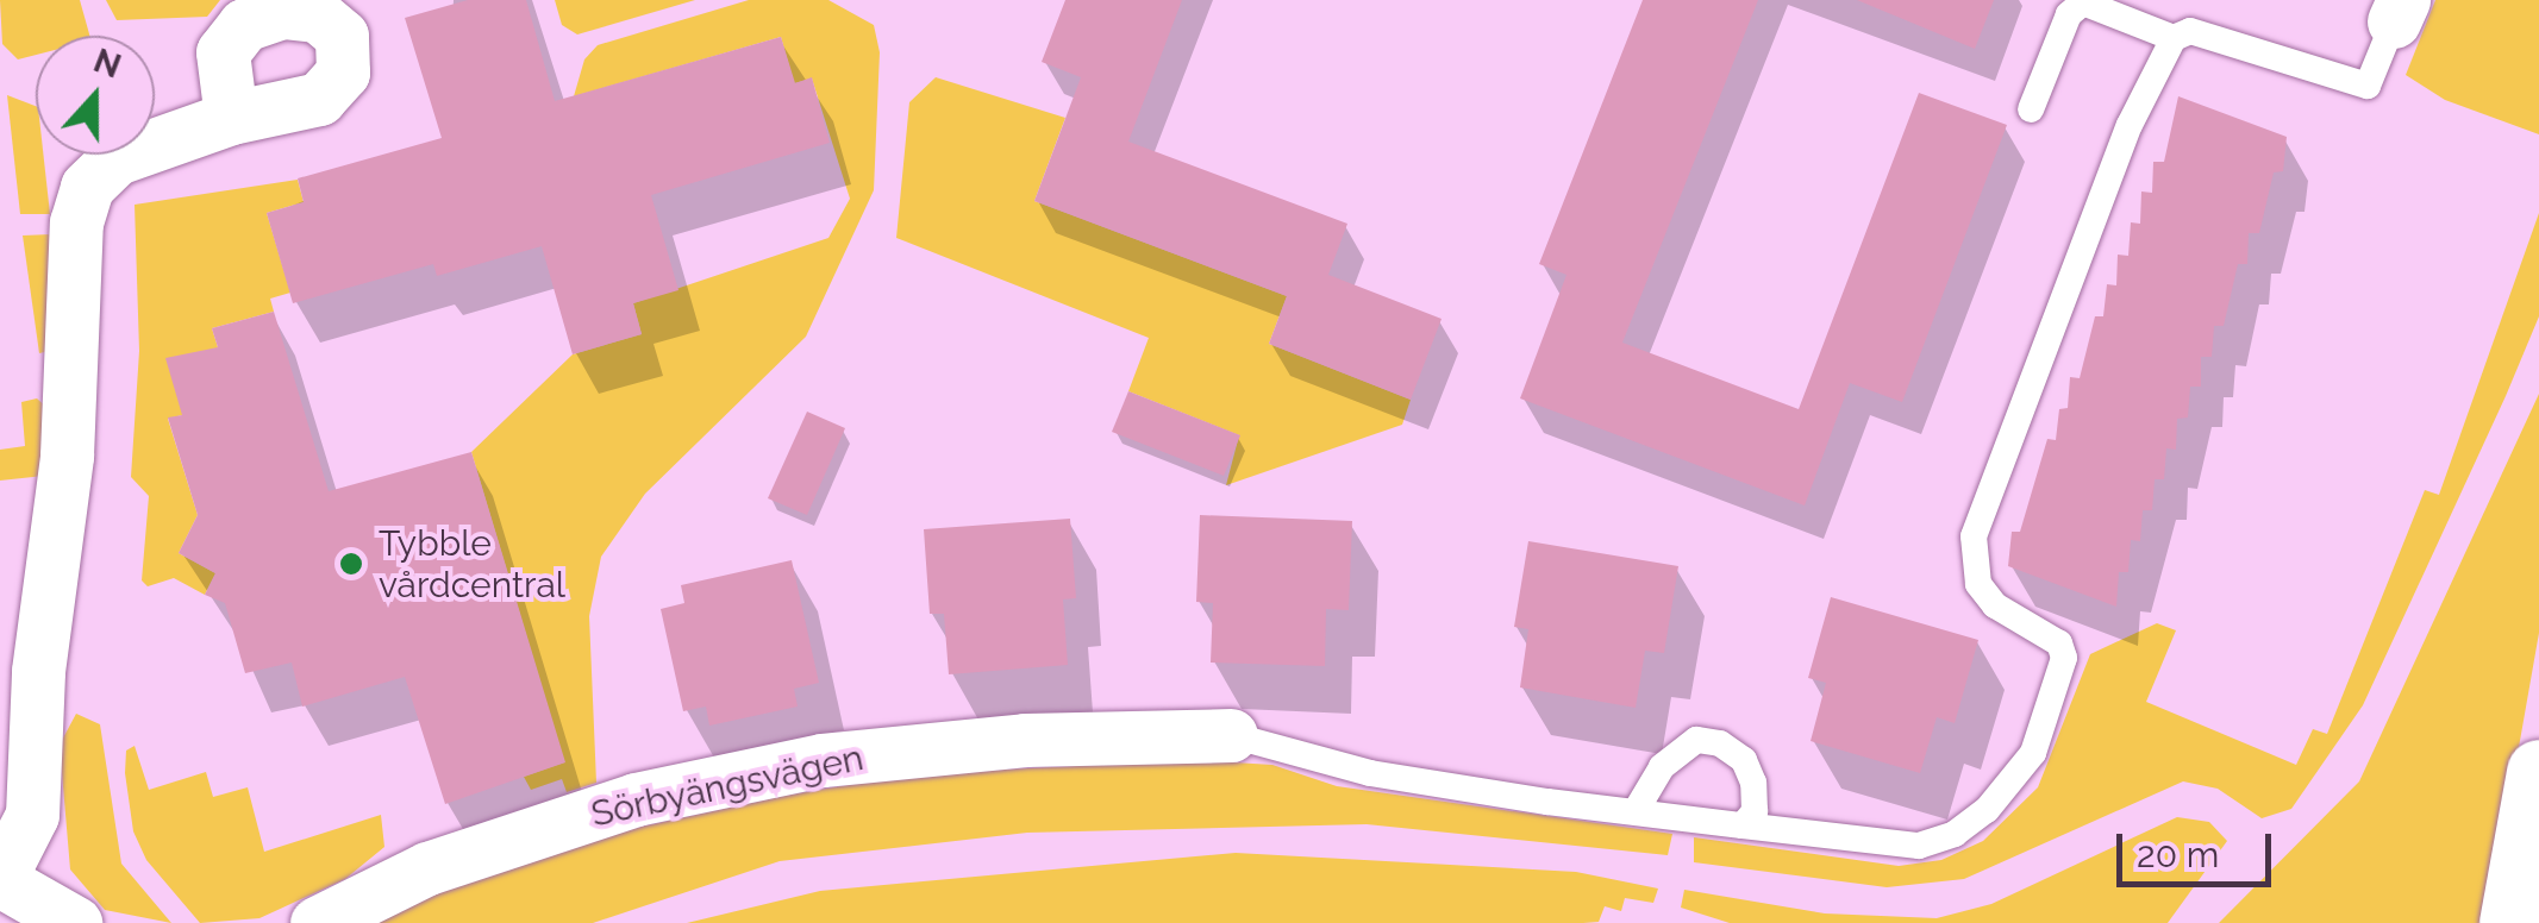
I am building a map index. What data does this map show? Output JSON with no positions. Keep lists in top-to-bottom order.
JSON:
{
  "streets": {
    "street": ["Sörbyängsvägen"]
  },
  "places": ["Tybble vårdcentral"],
  "scale_bar": "20 m",
  "north": "top"
}
